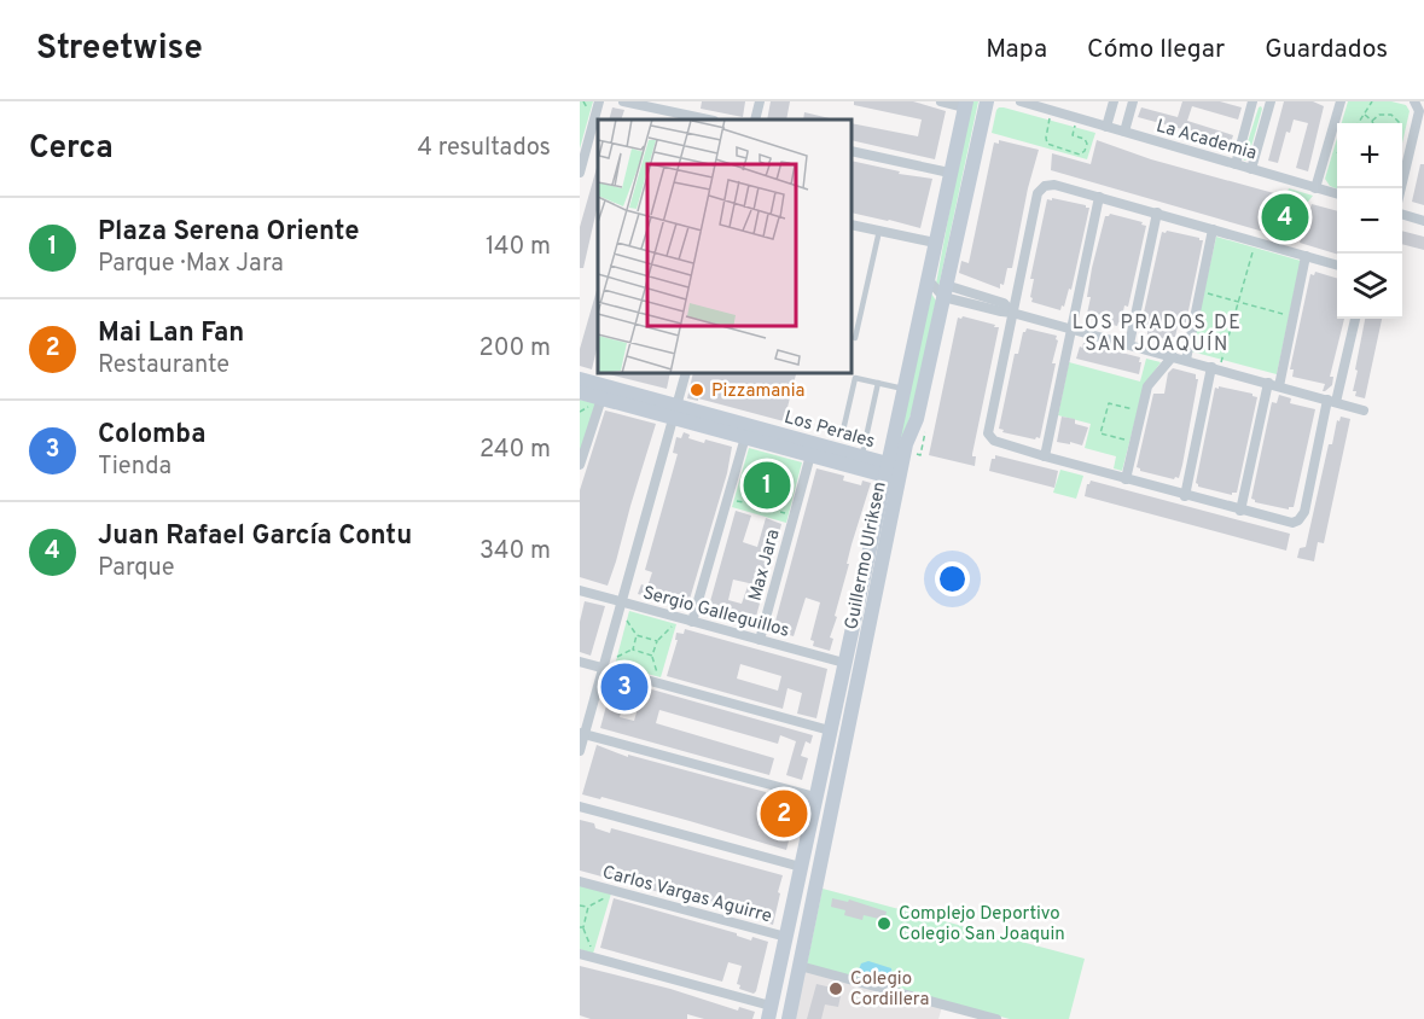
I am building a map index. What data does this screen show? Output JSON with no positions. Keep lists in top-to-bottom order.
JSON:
{
  "streets": {
    "main road": ["Los Perales", "Guillermo Ulriksen"],
    "street": [
      "La Academia",
      "Max Jara",
      "Sergio Galleguillos",
      "Carlos Vargas Aguirre"
    ]
  },
  "crossings": [
    ["Los Perales", "Guillermo Ulriksen"],
    ["Los Perales", "Max Jara"],
    ["Guillermo Ulriksen", "Sergio Galleguillos"],
    ["Guillermo Ulriksen", "Carlos Vargas Aguirre"],
    ["Max Jara", "Sergio Galleguillos"]
  ],
  "districts": ["LOS PRADOS DE SAN JOAQUÍN"],
  "places": ["Pizzamania", "Complejo Deportivo Colegio San Joaquin", "Colegio Cordillera"],
  "page": {
    "header": "Streetwise",
    "nav": ["Mapa", "Cómo llegar", "Guardados"],
    "heading": ["Cerca", "4 resultados"],
    "map_buttons": ["+", "−"],
    "pins": [
      "4",
      "1",
      "3",
      "2"
    ],
    "list": [
      {
        "mark": "1",
        "name": "Plaza Serena Oriente",
        "note": "Parque · Max Jara",
        "value": "140 m"
      },
      {
        "mark": "2",
        "name": "Mai Lan Fan",
        "note": "Restaurante",
        "value": "200 m"
      },
      {
        "mark": "3",
        "name": "Colomba",
        "note": "Tienda",
        "value": "240 m"
      },
      {
        "mark": "4",
        "name": "Juan Rafael García Contu",
        "note": "Parque",
        "value": "340 m"
      }
    ]
  }
}
